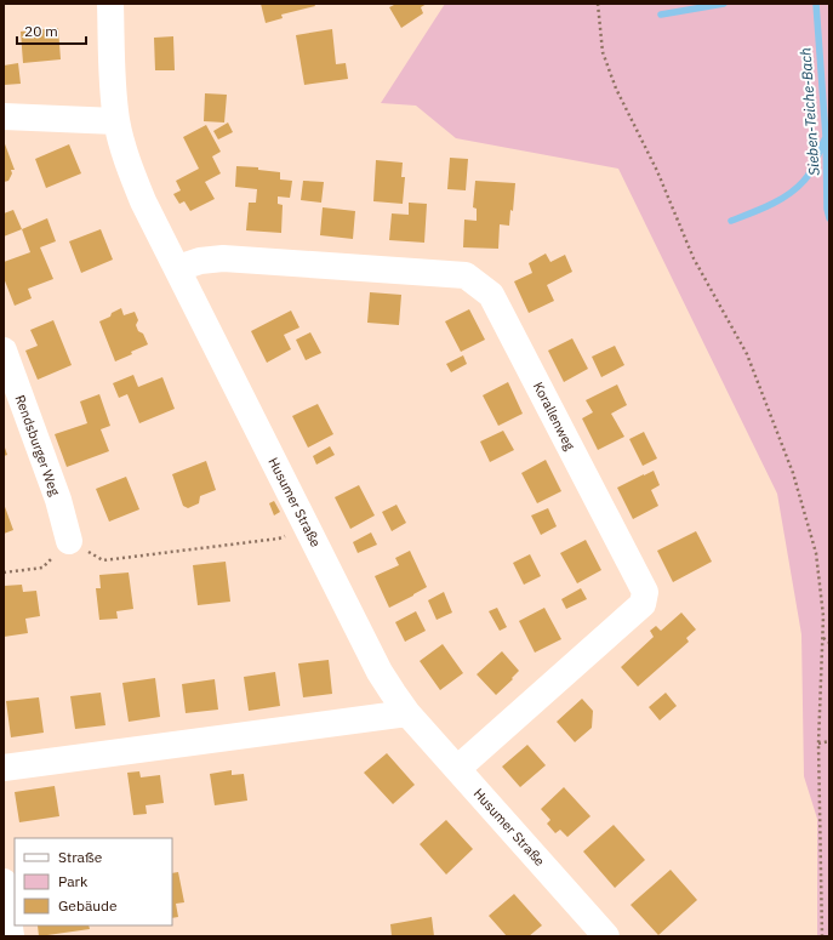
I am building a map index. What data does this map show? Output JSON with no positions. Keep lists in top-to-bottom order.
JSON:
{
  "streets": {
    "street": ["Korallenweg", "Rendsburger Weg", "Husumer Straße"]
  },
  "crossings": [
    ["Korallenweg", "Husumer Straße"]
  ],
  "water": ["Sieben-Teiche-Bach"],
  "legend": ["Straße", "Park", "Gebäude"],
  "scale_bar": "20 m"
}
